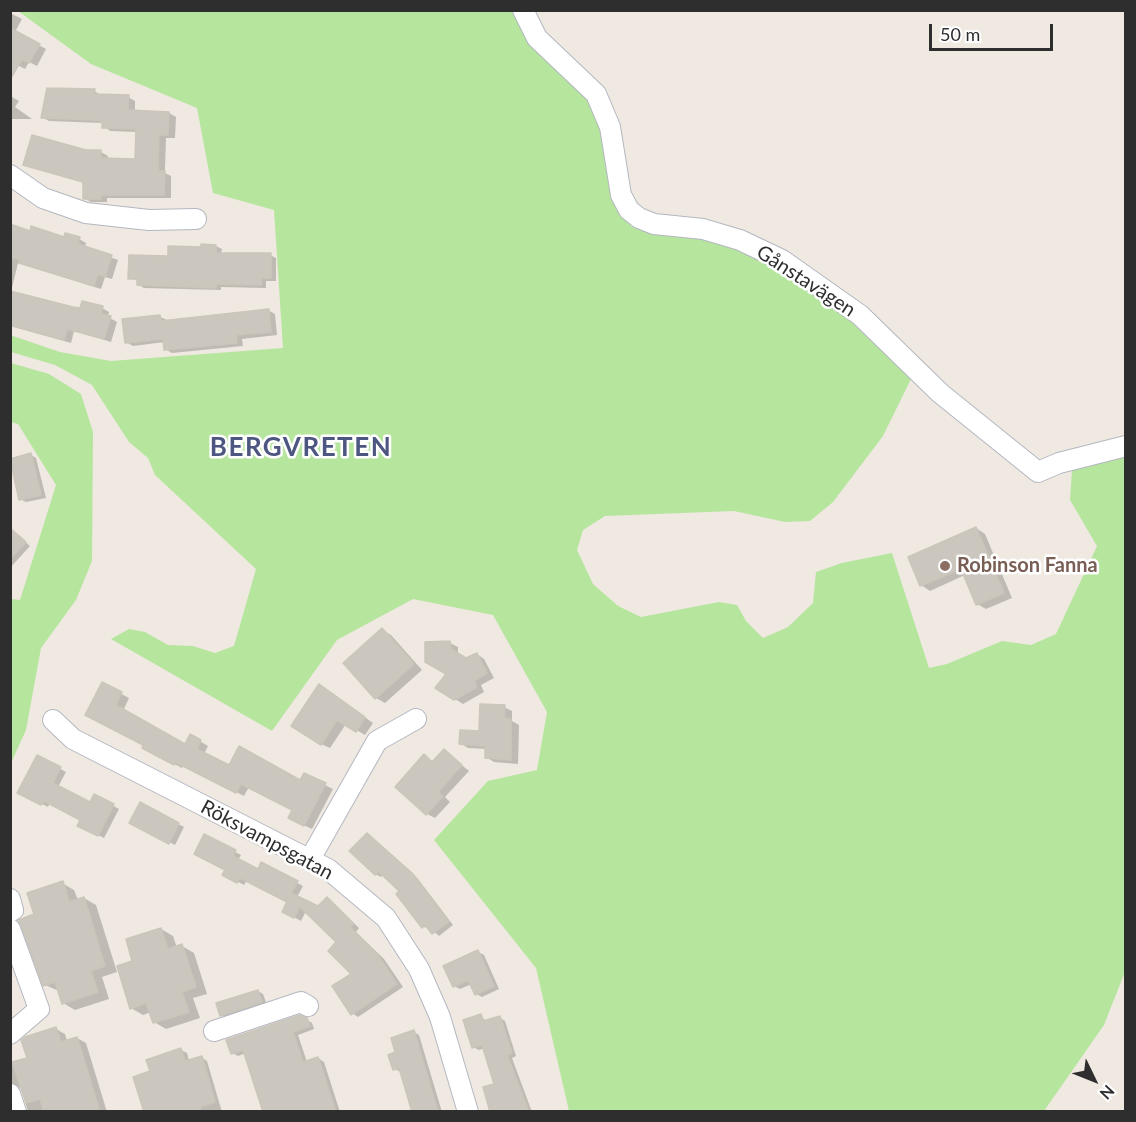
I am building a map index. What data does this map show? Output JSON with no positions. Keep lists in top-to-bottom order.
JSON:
{
  "streets": {
    "street": ["Gånstavägen", "Röksvampsgatan"]
  },
  "districts": ["BERGVRETEN"],
  "places": ["Robinson Fanna"],
  "scale_bar": "50 m",
  "north": "bottom right"
}
